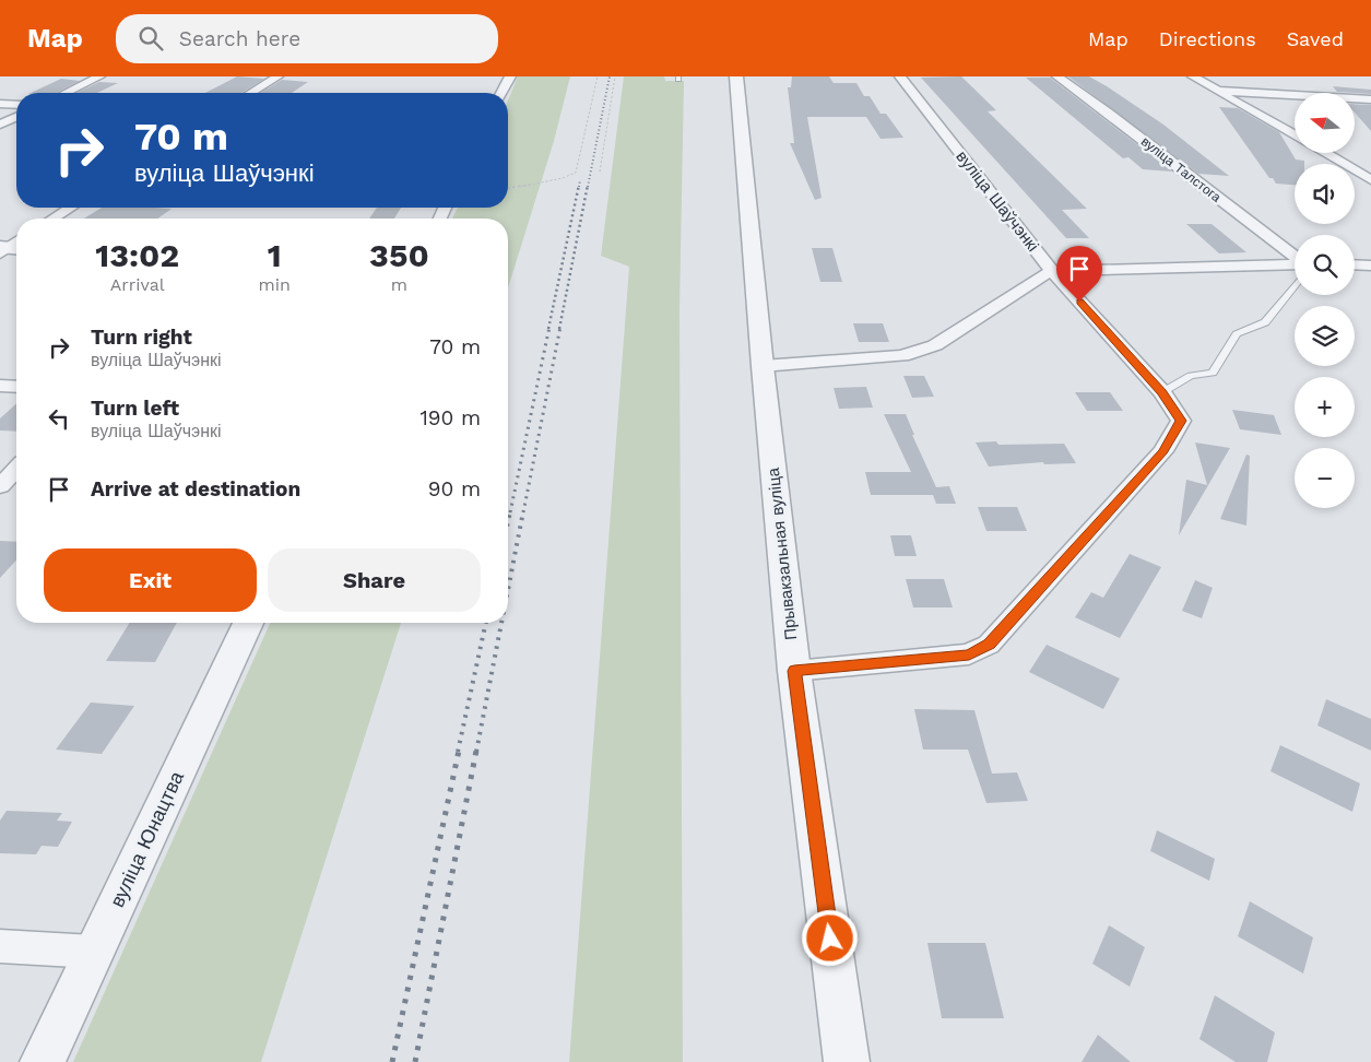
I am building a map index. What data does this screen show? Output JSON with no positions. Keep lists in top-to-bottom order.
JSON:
{
  "streets": {
    "street": [
      "вуліца Талстога",
      "вуліца Шаўчэнкі",
      "Прывакзальная вуліца",
      "вуліца Юнацтва"
    ]
  },
  "crossings": [
    ["вуліца Шаўчэнкі", "Прывакзальная вуліца"]
  ],
  "north": "left",
  "page": {
    "header": "Map",
    "search": "Search here",
    "nav": ["Map", "Directions", "Saved"],
    "map_buttons": ["+", "−"],
    "turn": ["70 m", "вуліца Шаўчэнкі"],
    "eta": [
      "13:02",
      "Arrival",
      "1",
      "min",
      "350",
      "m"
    ],
    "list": [
      {
        "name": "Turn right",
        "note": "вуліца Шаўчэнкі",
        "value": "70 m"
      },
      {
        "name": "Turn left",
        "note": "вуліца Шаўчэнкі",
        "value": "190 m"
      },
      {
        "name": "Arrive at destination",
        "value": "90 m"
      }
    ],
    "buttons": ["Exit", "Share"]
  }
}
